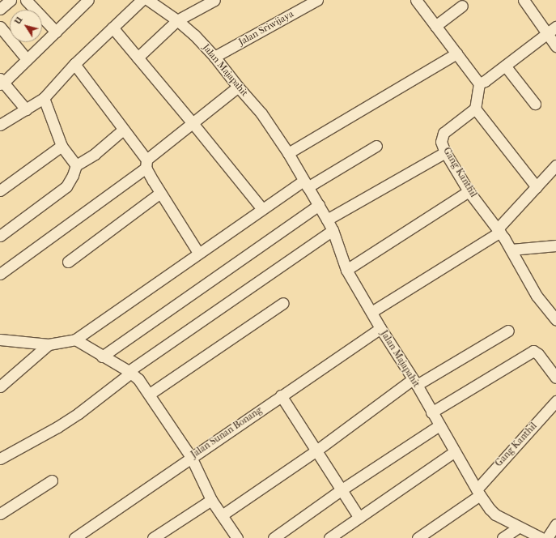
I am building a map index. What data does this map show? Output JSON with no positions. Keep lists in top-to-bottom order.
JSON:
{
  "streets": {
    "street": [
      "Jalan Sriwijaya",
      "Jalan Majapahit",
      "Gang Kanthil",
      "Jalan Sunan Bonang"
    ]
  },
  "crossings": [
    ["Jalan Sriwijaya", "Jalan Majapahit"],
    ["Jalan Majapahit", "Gang Kanthil"],
    ["Jalan Majapahit", "Jalan Sunan Bonang"]
  ],
  "north": "top left"
}
